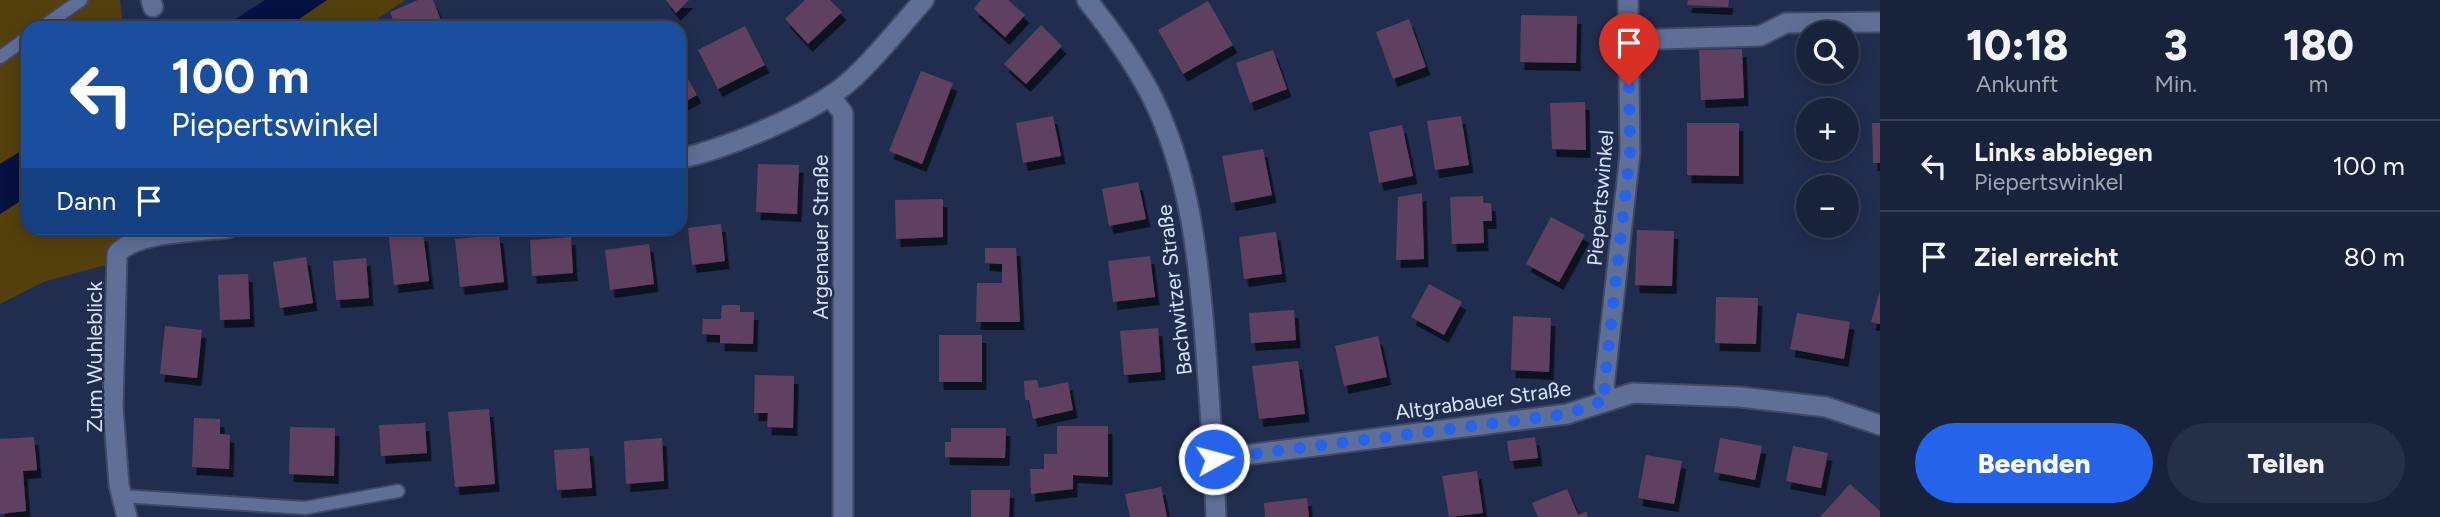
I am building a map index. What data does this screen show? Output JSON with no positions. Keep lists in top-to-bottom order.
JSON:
{
  "streets": {
    "street": [
      "Piepertswinkel",
      "Argenauer Straße",
      "Bachwitzer Straße",
      "Zum Wuhleblick",
      "Altgrabauer Straße"
    ]
  },
  "crossings": [
    ["Piepertswinkel", "Altgrabauer Straße"],
    ["Bachwitzer Straße", "Altgrabauer Straße"]
  ],
  "page": {
    "eta": [
      "10:18",
      "Ankunft",
      "3",
      "Min.",
      "180",
      "m"
    ],
    "map_buttons": ["+", "−"],
    "turn": ["100 m", "Piepertswinkel"],
    "list": [
      {
        "name": "Links abbiegen",
        "note": "Piepertswinkel",
        "value": "100 m"
      },
      {
        "name": "Ziel erreicht",
        "value": "80 m"
      }
    ],
    "then": "Dann",
    "buttons": ["Beenden", "Teilen"]
  }
}
